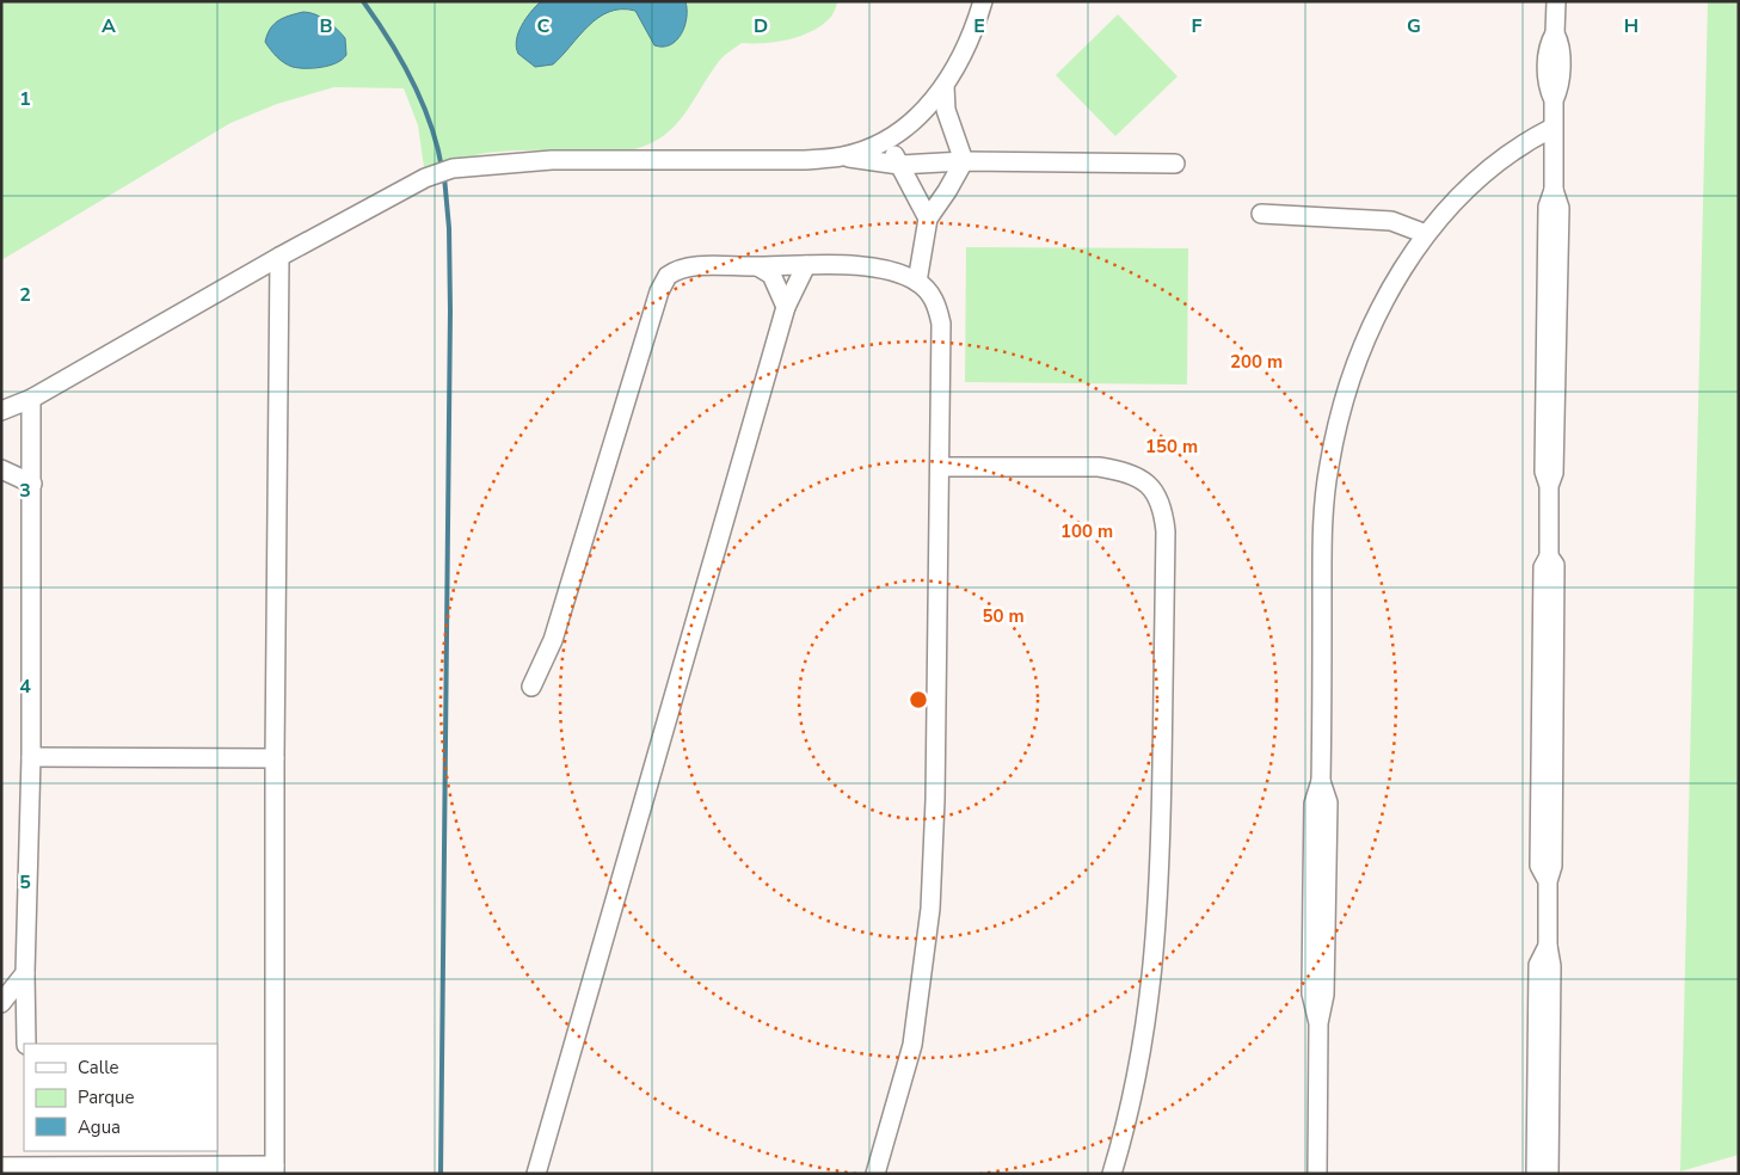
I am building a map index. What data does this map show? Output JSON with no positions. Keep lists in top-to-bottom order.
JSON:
{
  "legend": ["Calle", "Parque", "Agua"],
  "grid": {
    "columns": [
      "A",
      "B",
      "C",
      "D",
      "E",
      "F",
      "G",
      "H"
    ],
    "rows": [
      "1",
      "2",
      "3",
      "4",
      "5"
    ]
  },
  "rings": [
    "200 m",
    "150 m",
    "100 m",
    "50 m"
  ]
}
